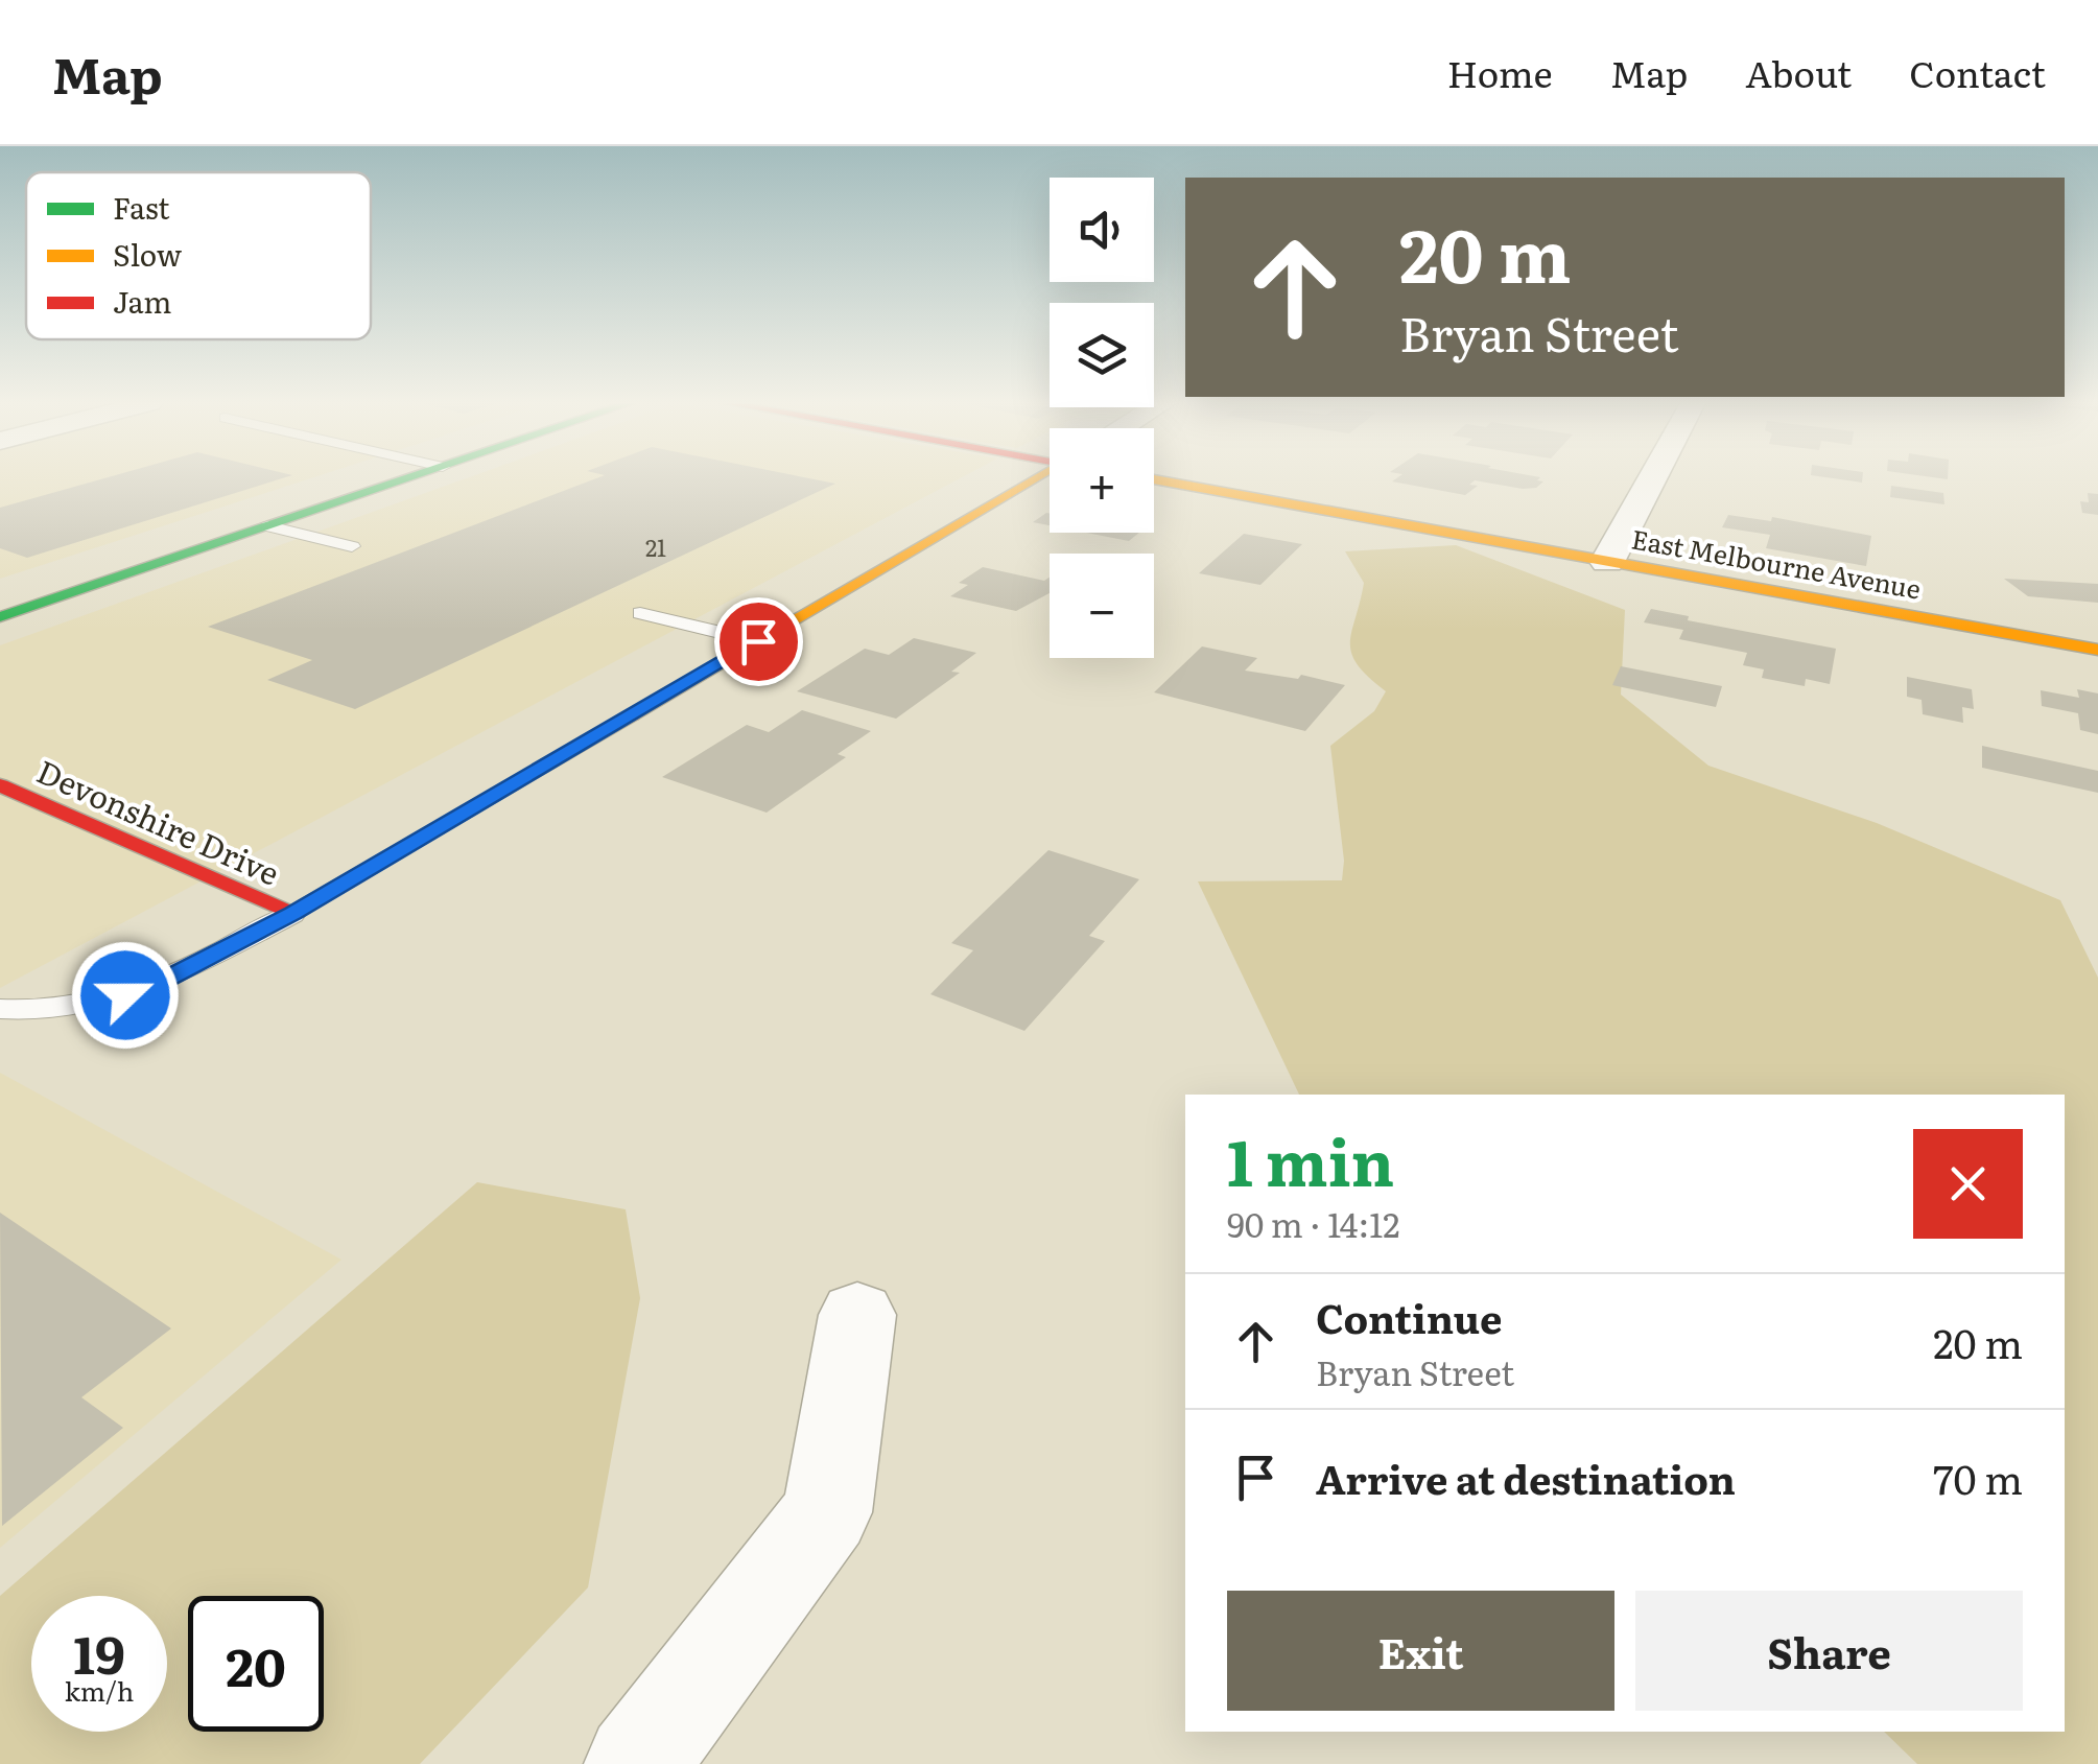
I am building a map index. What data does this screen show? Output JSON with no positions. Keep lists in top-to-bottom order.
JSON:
{
  "streets": {
    "street": ["East Melbourne Avenue", "Devonshire Drive"]
  },
  "house_numbers": ["21"],
  "legend": ["Fast", "Slow", "Jam"],
  "page": {
    "header": "Map",
    "nav": [
      "Home",
      "Map",
      "About",
      "Contact"
    ],
    "map_buttons": ["+", "−"],
    "turn": ["20 m", "Bryan Street"],
    "heading": ["1 min", "90 m · 14:12"],
    "list": [
      {
        "name": "Continue",
        "note": "Bryan Street",
        "value": "20 m"
      },
      {
        "name": "Arrive at destination",
        "value": "70 m"
      }
    ],
    "buttons": ["Exit", "Share"],
    "speed": "19 km/h",
    "limit": "20"
  }
}
